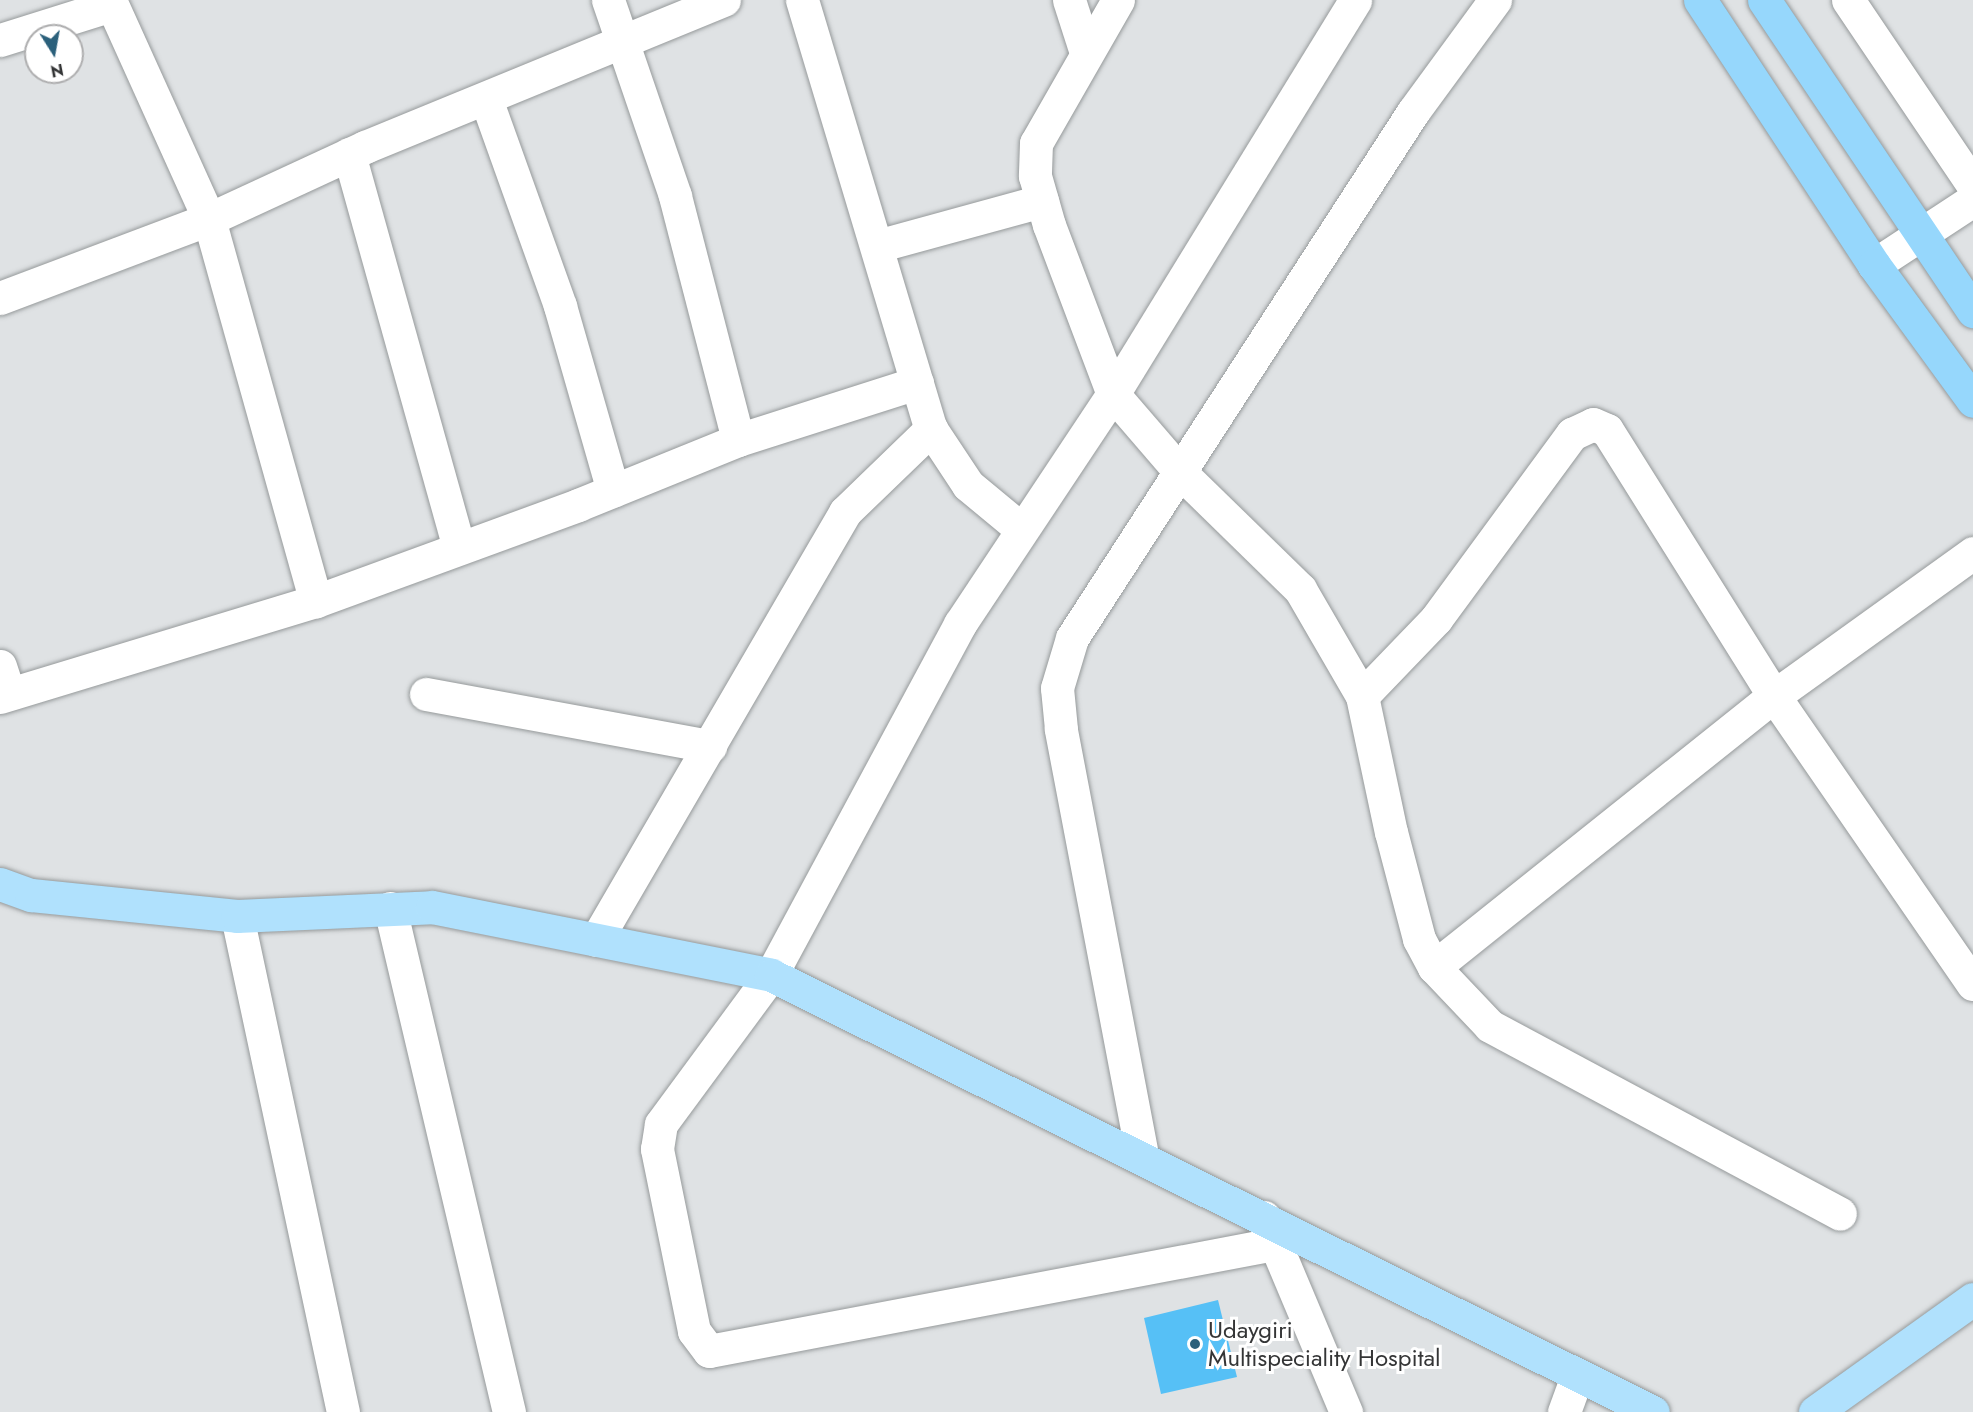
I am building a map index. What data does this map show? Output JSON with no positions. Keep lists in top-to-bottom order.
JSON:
{
  "places": ["Udaygiri Multispeciality Hospital"],
  "north": "bottom"
}
